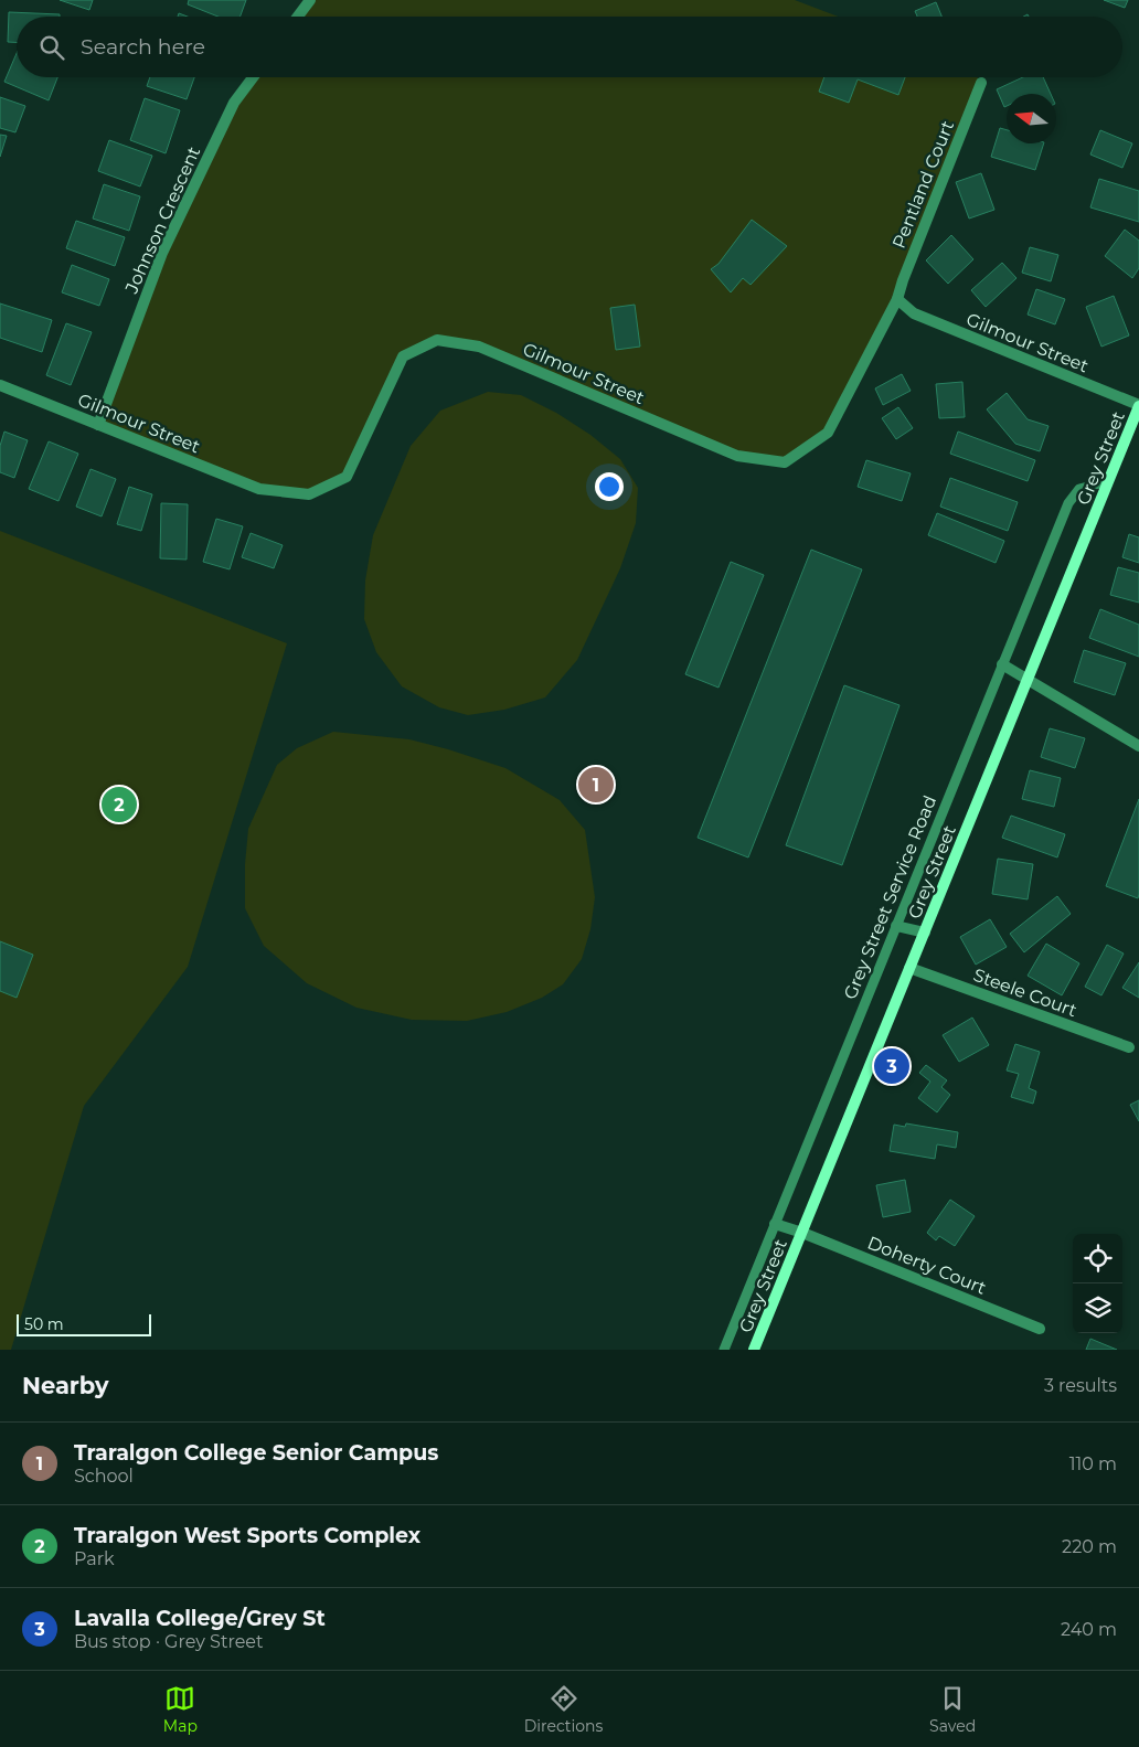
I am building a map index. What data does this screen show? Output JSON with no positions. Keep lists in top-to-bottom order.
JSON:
{
  "streets": {
    "main road": ["Grey Street"],
    "street": [
      "Pentland Court",
      "Johnson Crescent",
      "Gilmour Street",
      "Steele Court",
      "Doherty Court"
    ],
    "lane": ["Grey Street Service Road"]
  },
  "crossings": [
    ["Pentland Court", "Gilmour Street"],
    ["Johnson Crescent", "Gilmour Street"],
    ["Gilmour Street", "Grey Street"],
    ["Grey Street", "Grey Street Service Road"],
    ["Grey Street", "Steele Court"],
    ["Grey Street", "Doherty Court"],
    ["Grey Street Service Road", "Doherty Court"]
  ],
  "scale_bar": "50 m",
  "north": "left",
  "page": {
    "search": "Search here",
    "pins": ["1", "2", "3"],
    "scale": "50 m",
    "heading": ["Nearby", "3 results"],
    "list": [
      {
        "mark": "1",
        "name": "Traralgon College Senior Campus",
        "note": "School",
        "value": "110 m"
      },
      {
        "mark": "2",
        "name": "Traralgon West Sports Complex",
        "note": "Park",
        "value": "220 m"
      },
      {
        "mark": "3",
        "name": "Lavalla College/Grey St",
        "note": "Bus stop · Grey Street",
        "value": "240 m"
      }
    ],
    "nav": ["Map", "Directions", "Saved"]
  }
}
